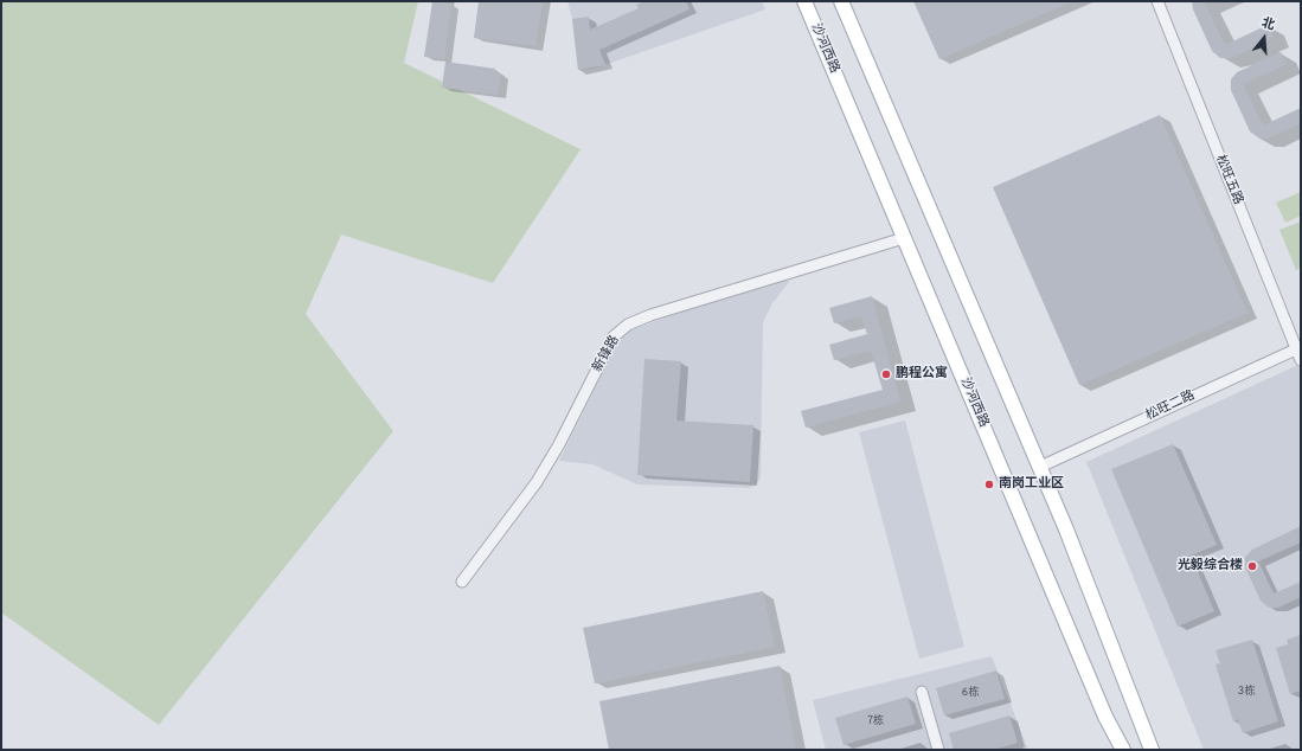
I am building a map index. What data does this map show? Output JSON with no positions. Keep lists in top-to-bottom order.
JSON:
{
  "streets": {
    "main road": ["沙河西路"],
    "street": ["松旺五路", "新锋路", "松旺二路"]
  },
  "crossings": [
    ["沙河西路", "新锋路"],
    ["松旺五路", "松旺二路"]
  ],
  "places": ["鹏程公寓", "南岗工业区", "光毅综合楼"],
  "house_numbers": ["3栋", "6栋", "7栋"],
  "north": "top"
}
